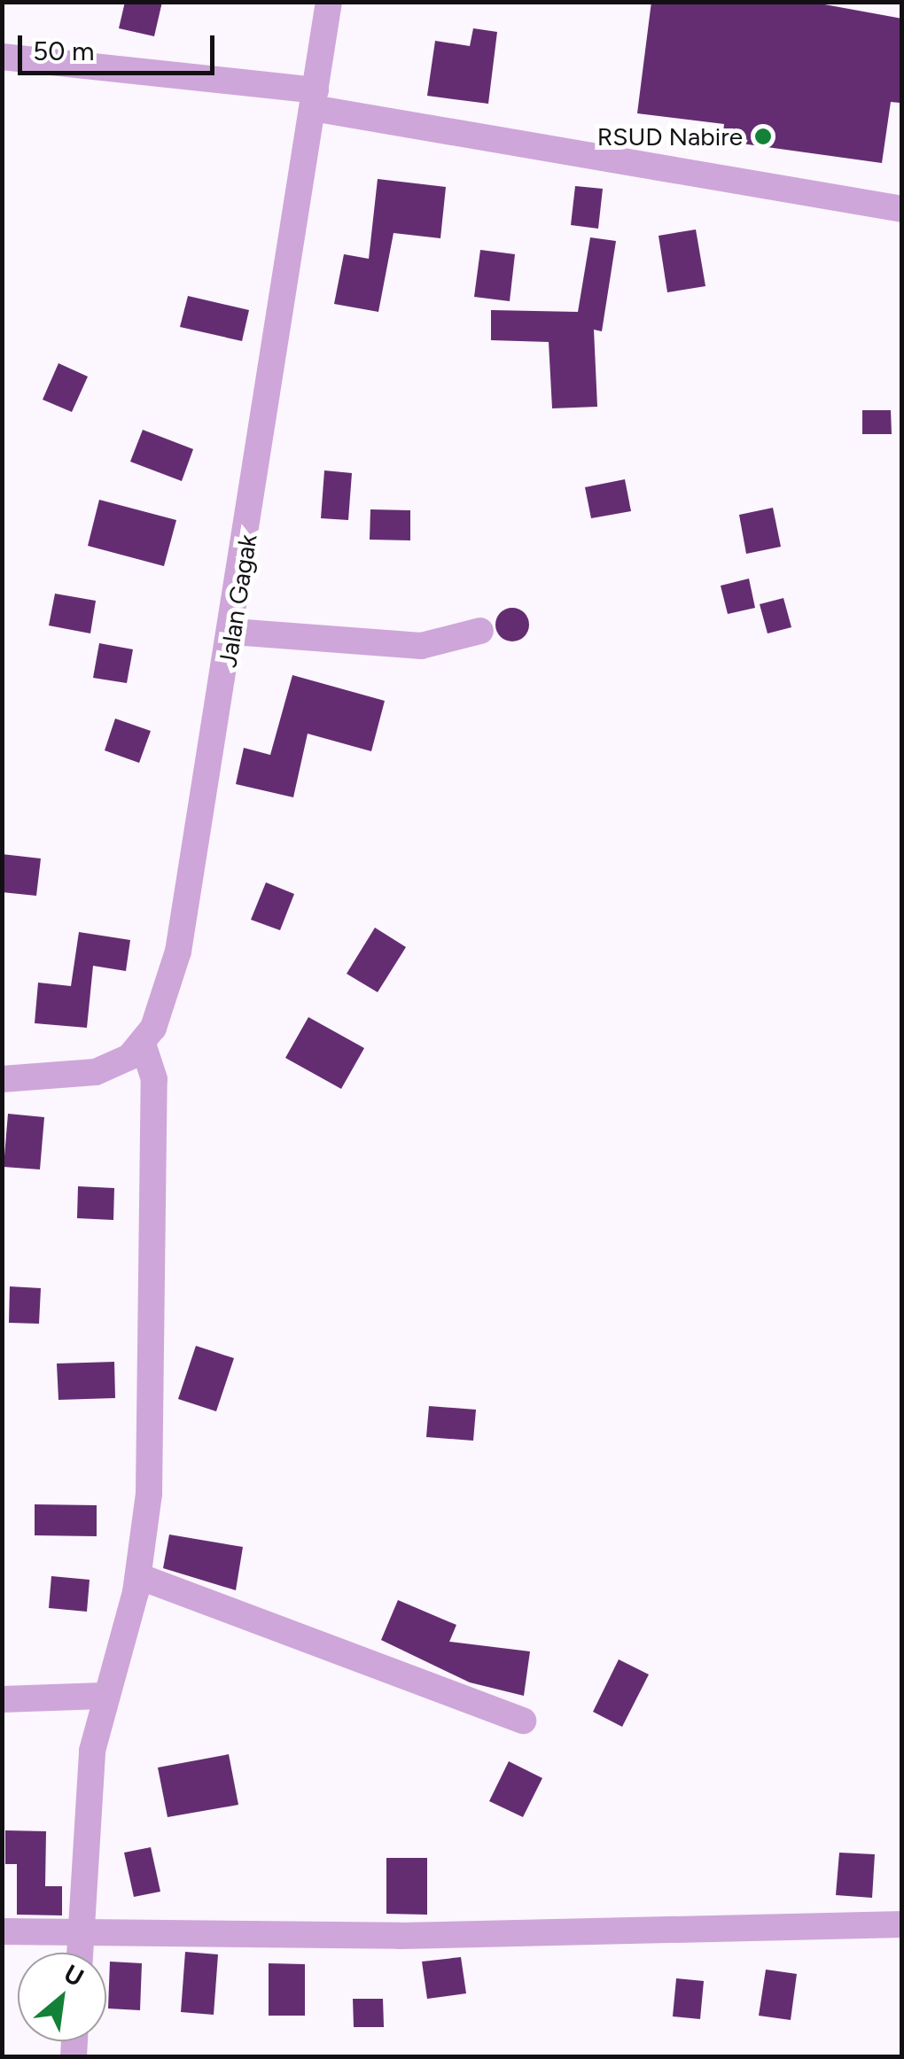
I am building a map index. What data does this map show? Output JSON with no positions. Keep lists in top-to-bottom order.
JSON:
{
  "streets": {
    "street": ["Jalan Gagak"]
  },
  "places": ["RSUD Nabire"],
  "scale_bar": "50 m",
  "north": "top right"
}
